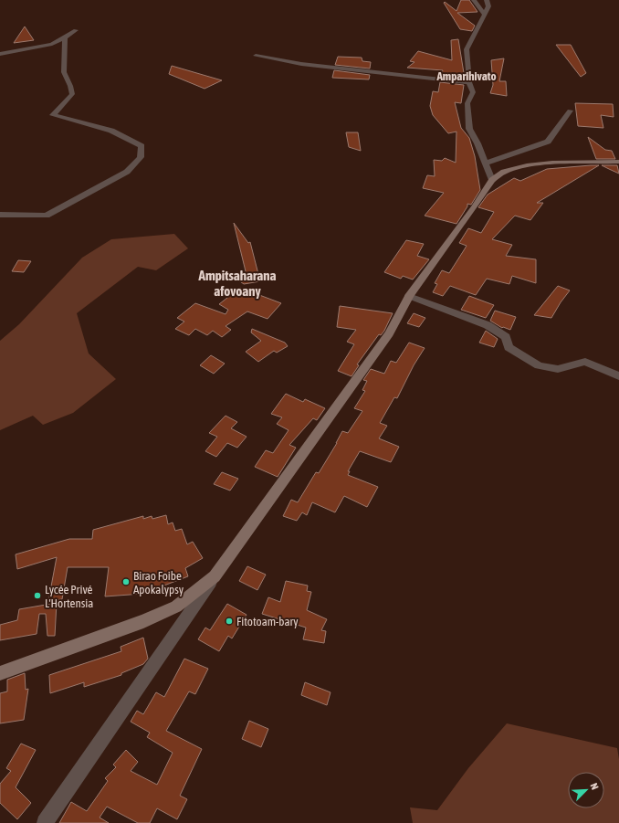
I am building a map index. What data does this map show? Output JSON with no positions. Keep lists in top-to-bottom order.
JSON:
{
  "districts": ["Amparihivato", "Ampitsaharana afovoany"],
  "places": ["Birao Foibe Apokalypsy", "Lycée Privé L'Hortensia", "Fitotoam-bary"],
  "north": "top right"
}
